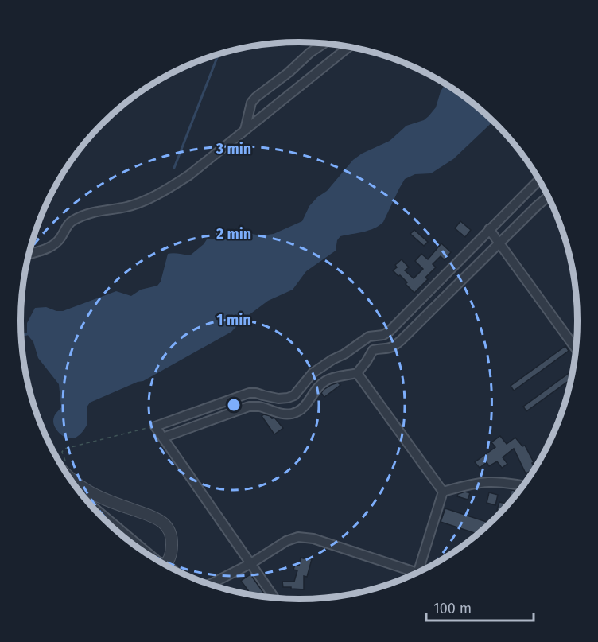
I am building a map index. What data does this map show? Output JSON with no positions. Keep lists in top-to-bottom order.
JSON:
{
  "scale_bar": "100 m",
  "rings": ["3 min", "2 min", "1 min"]
}
